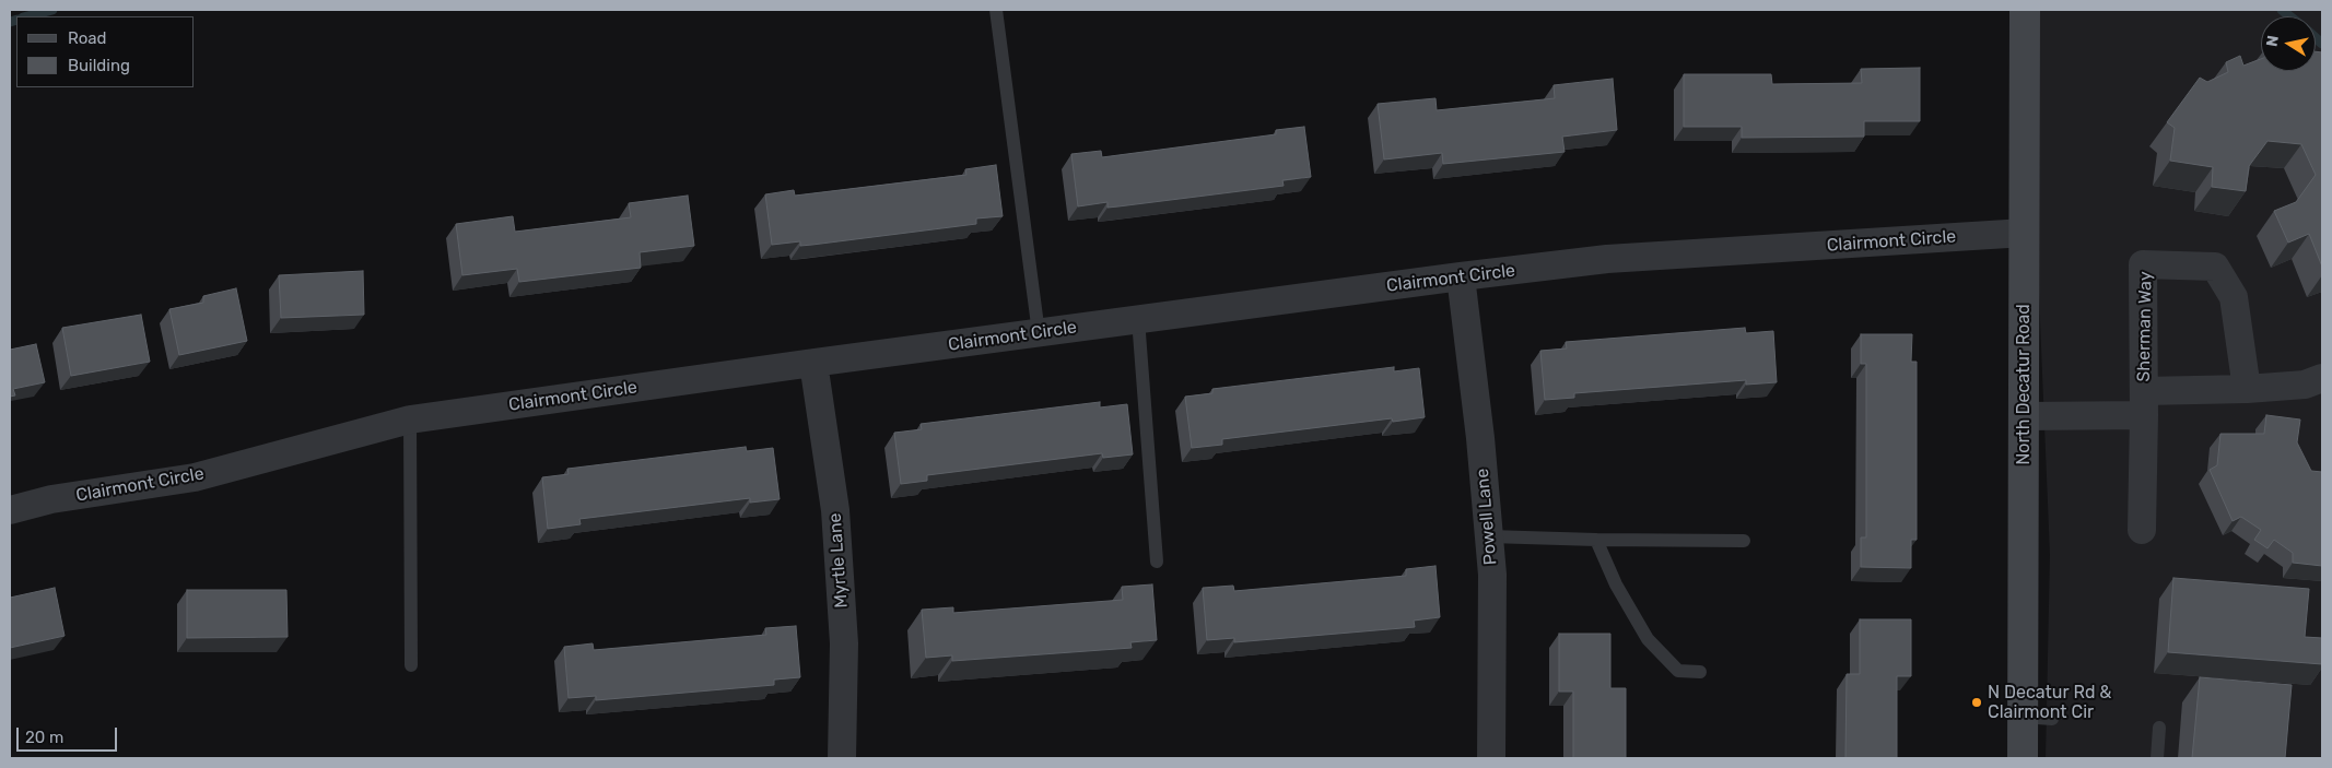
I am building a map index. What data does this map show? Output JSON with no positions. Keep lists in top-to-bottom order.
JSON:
{
  "streets": {
    "main road": ["North Decatur Road"],
    "street": [
      "Clairmont Circle",
      "Sherman Way",
      "Powell Lane",
      "Myrtle Lane"
    ]
  },
  "crossings": [
    ["Clairmont Circle", "North Decatur Road"],
    ["Clairmont Circle", "Powell Lane"],
    ["Clairmont Circle", "Myrtle Lane"],
    ["Sherman Way", "North Decatur Road"]
  ],
  "places": ["N Decatur Rd & Clairmont Cir"],
  "legend": ["Road", "Building"],
  "scale_bar": "20 m",
  "north": "left"
}
